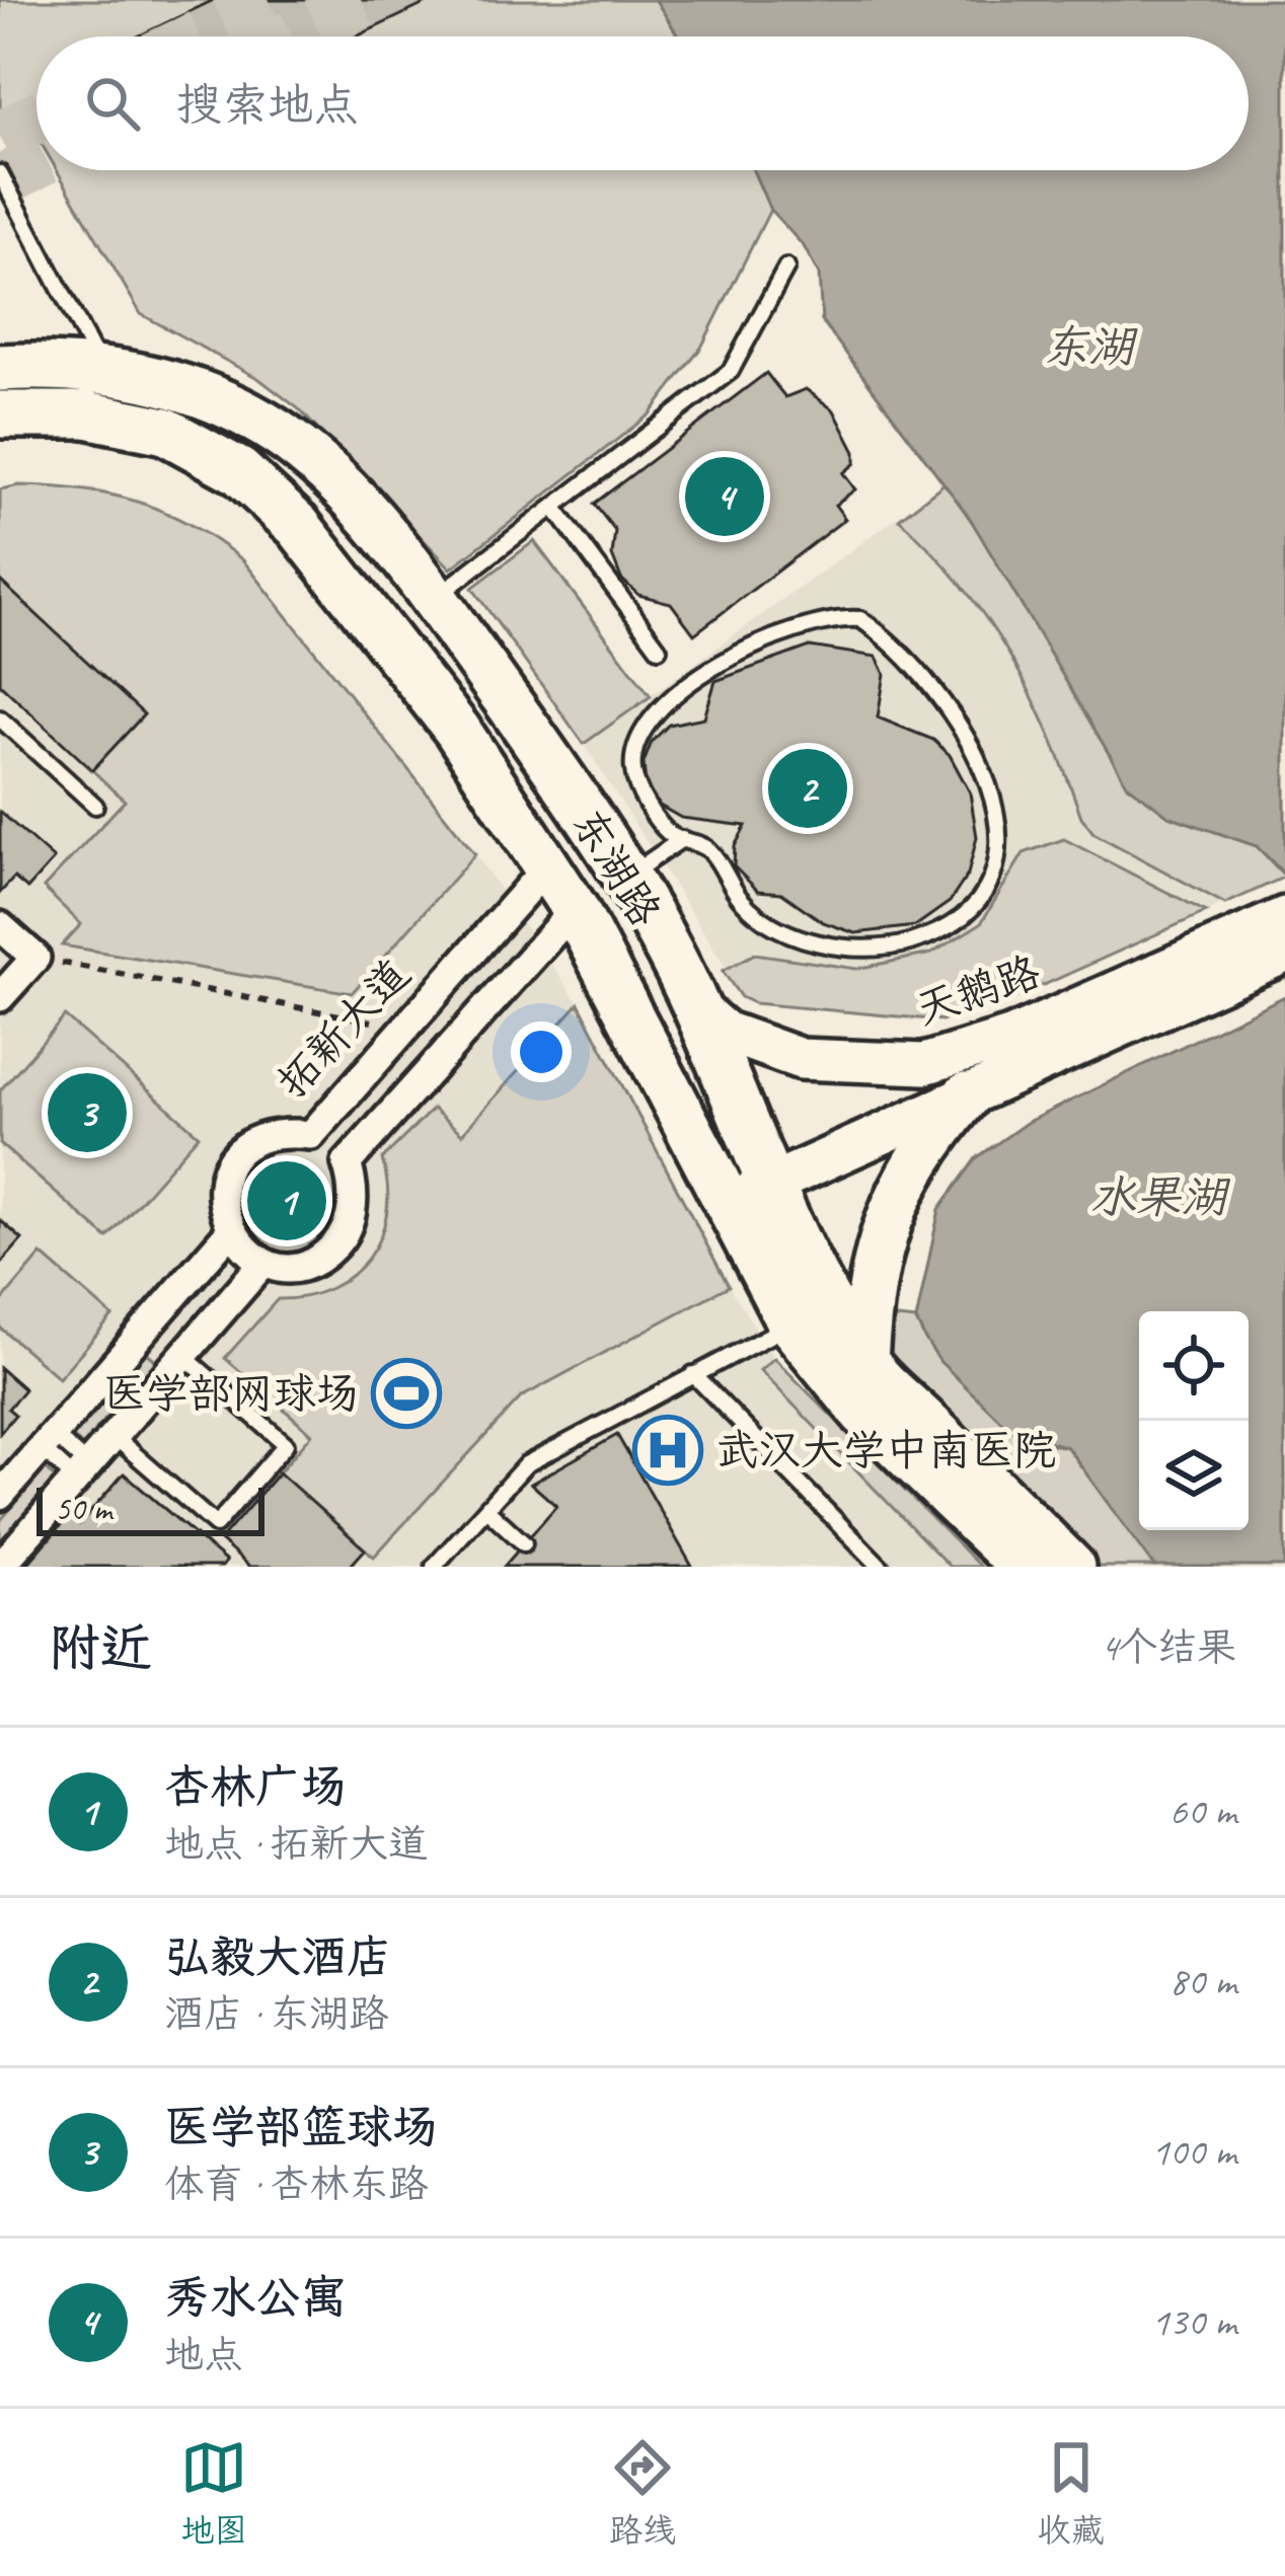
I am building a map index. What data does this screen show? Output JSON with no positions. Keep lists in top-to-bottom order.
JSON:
{
  "streets": {
    "main road": ["东湖路", "天鹅路"],
    "street": ["拓新大道"]
  },
  "crossings": [
    ["东湖路", "天鹅路"],
    ["东湖路", "拓新大道"]
  ],
  "water": ["东湖", "水果湖"],
  "places": {
    "sports": ["医学部网球场"],
    "hospital": ["武汉大学中南医院"]
  },
  "scale_bar": "50 m",
  "page": {
    "search": "搜索地点",
    "pins": [
      "4",
      "2",
      "3",
      "1"
    ],
    "scale": "50 m",
    "heading": ["附近", "4个结果"],
    "list": [
      {
        "mark": "1",
        "name": "杏林广场",
        "note": "地点 · 拓新大道",
        "value": "60 m"
      },
      {
        "mark": "2",
        "name": "弘毅大酒店",
        "note": "酒店 · 东湖路",
        "value": "80 m"
      },
      {
        "mark": "3",
        "name": "医学部篮球场",
        "note": "体育 · 杏林东路",
        "value": "100 m"
      },
      {
        "mark": "4",
        "name": "秀水公寓",
        "note": "地点",
        "value": "130 m"
      }
    ],
    "nav": ["地图", "路线", "收藏"]
  }
}
